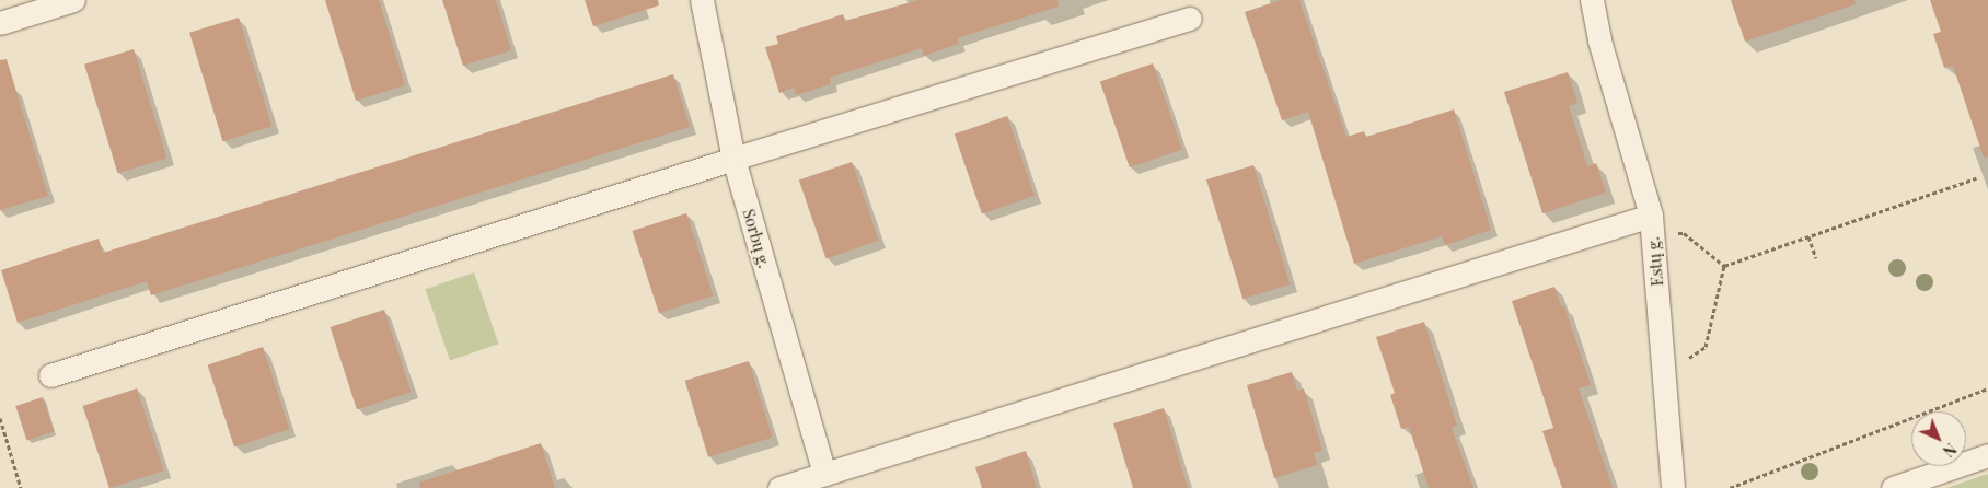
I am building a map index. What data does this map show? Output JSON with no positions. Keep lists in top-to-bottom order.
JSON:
{
  "streets": {
    "street": ["Sorbų g.", "Estų g."]
  },
  "north": "bottom right"
}
